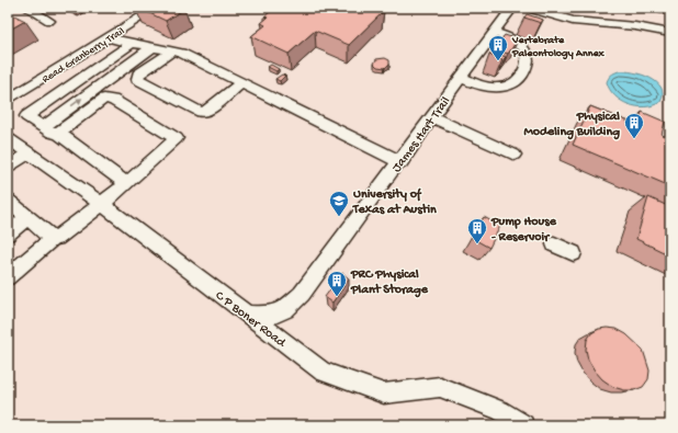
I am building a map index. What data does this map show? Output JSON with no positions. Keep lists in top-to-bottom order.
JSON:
{
  "streets": {
    "street": ["Read Granberry Trail", "James Hart Trail", "C P Boner Road"]
  },
  "crossings": [
    ["James Hart Trail", "C P Boner Road"]
  ],
  "places": {
    "building": [
      "Vertebrate Paleontology Annex",
      "Physical Modeling Building",
      "Pump House - Reservoir",
      "PRC Physical Plant Storage"
    ],
    "school or university": ["University of Texas at Austin"]
  }
}
